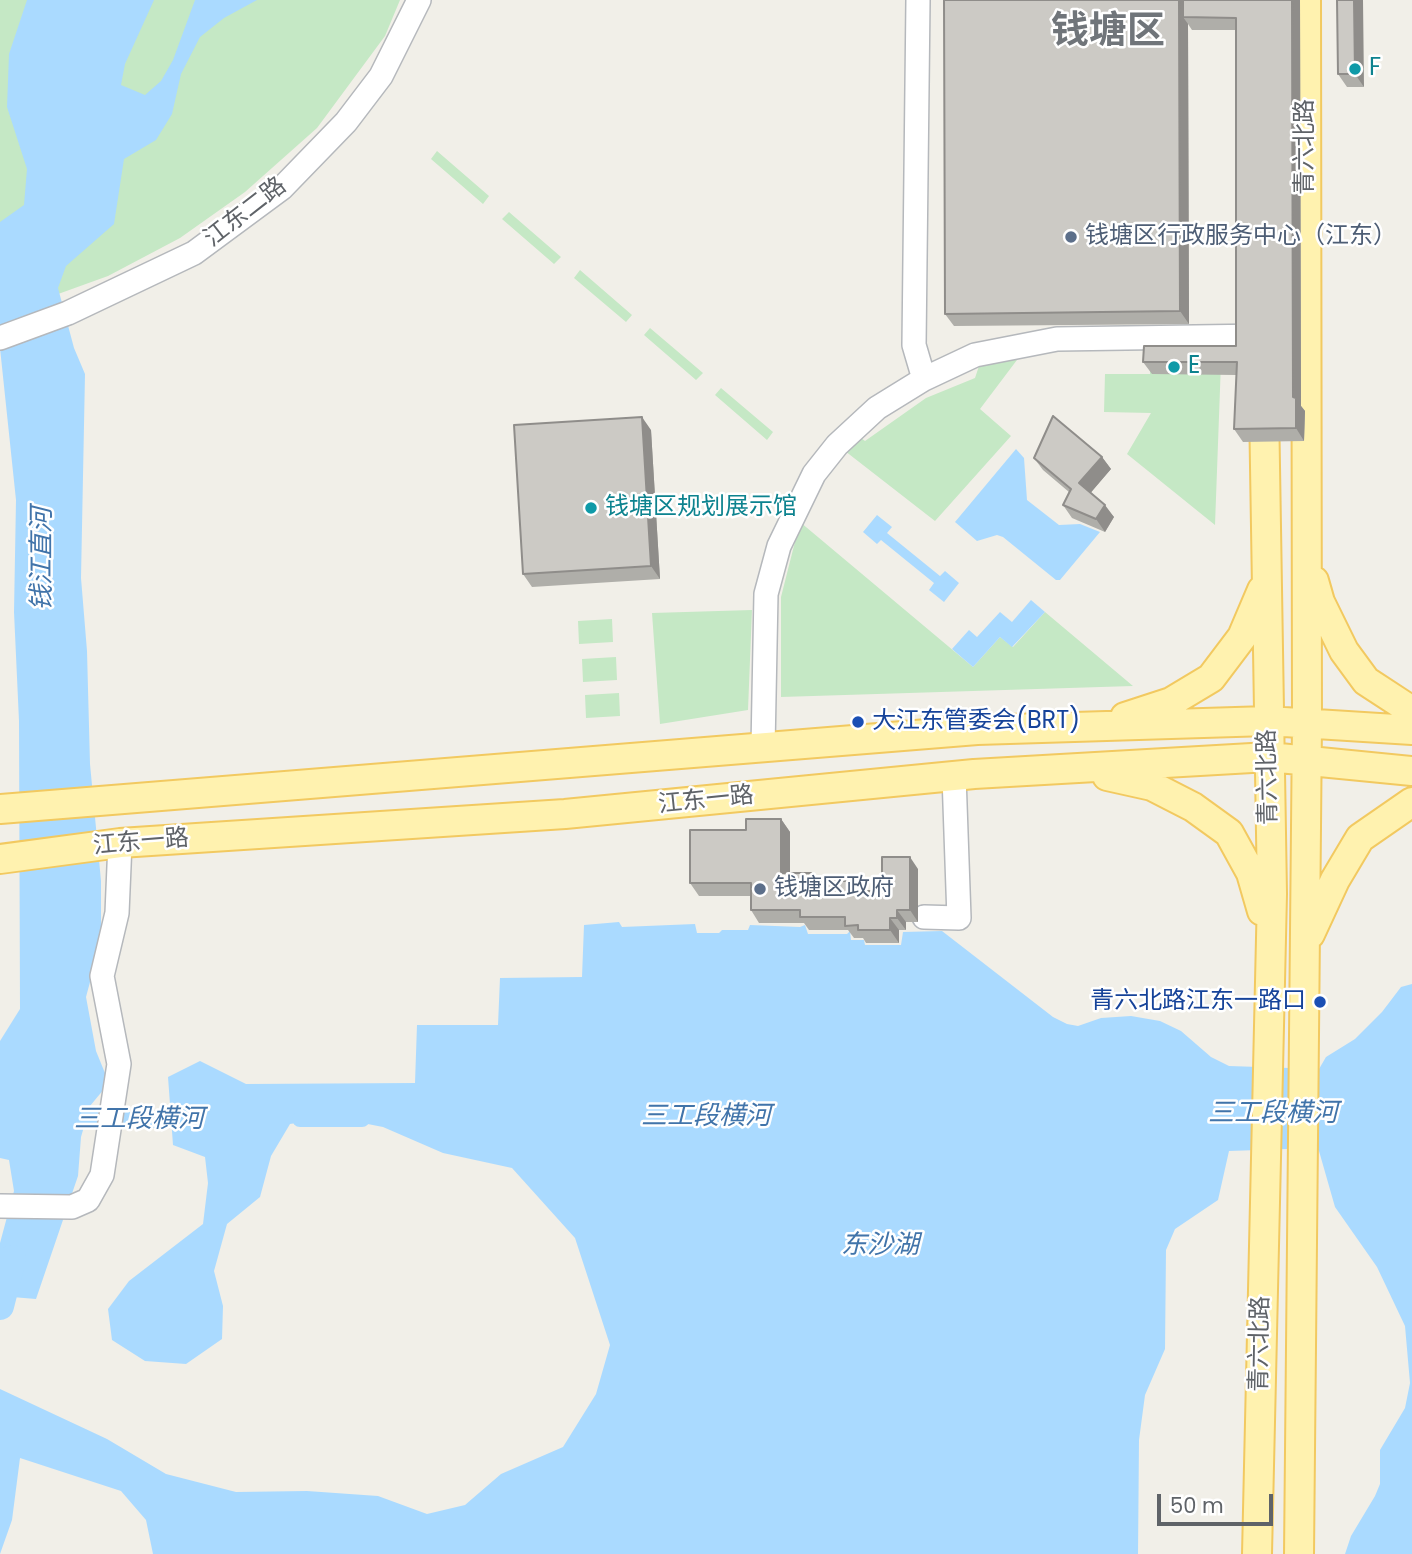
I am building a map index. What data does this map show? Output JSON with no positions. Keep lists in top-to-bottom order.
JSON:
{
  "streets": {
    "main road": ["青六北路", "江东一路"],
    "street": ["江东二路"]
  },
  "crossings": [
    ["青六北路", "江东一路"]
  ],
  "districts": ["钱塘区"],
  "water": ["钱江直河", "三工段横河", "东沙湖"],
  "places": [
    "F",
    "钱塘区行政服务中心（江东）",
    "E",
    "钱塘区规划展示馆",
    "大江东管委会(BRT)",
    "钱塘区政府",
    "青六北路江东一路口"
  ],
  "scale_bar": "50 m"
}
